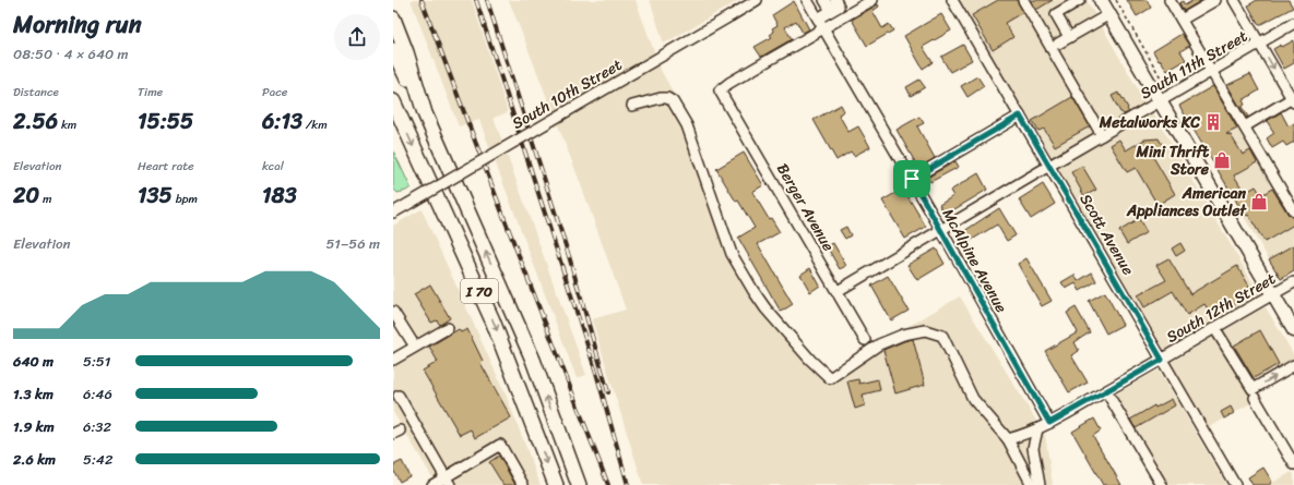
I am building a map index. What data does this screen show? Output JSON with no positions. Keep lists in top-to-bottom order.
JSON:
{
  "streets": {
    "highway": ["I 70"],
    "street": [
      "South 11th Street",
      "South 10th Street",
      "Berger Avenue",
      "Scott Avenue",
      "McAlpine Avenue",
      "South 12th Street"
    ]
  },
  "crossings": [
    ["South 11th Street", "Berger Avenue"],
    ["South 11th Street", "Scott Avenue"],
    ["South 11th Street", "McAlpine Avenue"],
    ["Berger Avenue", "McAlpine Avenue"],
    ["Scott Avenue", "South 12th Street"],
    ["McAlpine Avenue", "South 12th Street"]
  ],
  "places": {
    "building": ["Metalworks KC"],
    "shop": ["Mini Thrift Store", "American Appliances Outlet"]
  },
  "page": {
    "heading": ["Morning run", "08:50 · 4 × 640 m"],
    "stats": [
      ["Distance", "2.56 km"],
      ["Time", "15:55"],
      ["Pace", "6:13 /km"],
      ["Elevation", "20 m"],
      ["Heart rate", "135 bpm"],
      ["kcal", "183"]
    ],
    "chart": ["Elevation", "51–56 m"],
    "list": [
      {
        "name": "640 m",
        "note": "5:51"
      },
      {
        "name": "1.3 km",
        "note": "6:46"
      },
      {
        "name": "1.9 km",
        "note": "6:32"
      },
      {
        "name": "2.6 km",
        "note": "5:42"
      }
    ]
  }
}
